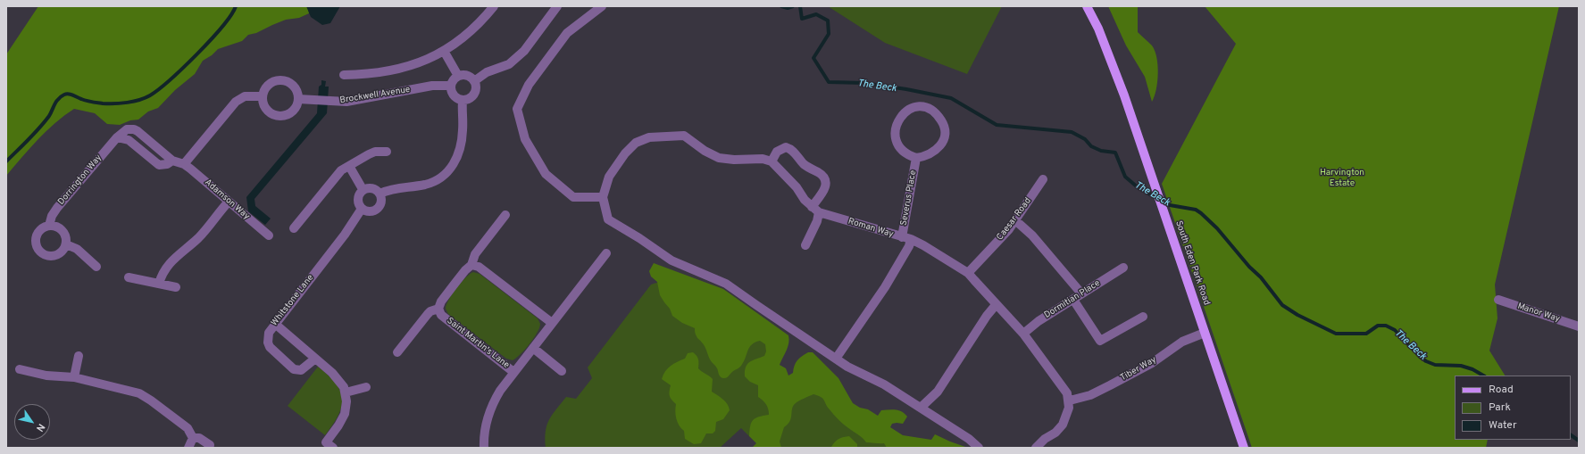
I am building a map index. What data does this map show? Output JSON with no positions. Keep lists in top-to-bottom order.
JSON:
{
  "streets": {
    "main road": ["South Eden Park Road"],
    "street": [
      "Brockwell Avenue",
      "Dorrington Way",
      "Severus Place",
      "Adamson Way",
      "Caesar Road",
      "Roman Way",
      "Dormitian Place",
      "Whitstone Lane",
      "Manor Way",
      "Saint Martin's Lane",
      "Tiber Way"
    ]
  },
  "crossings": [
    ["Dorrington Way", "Adamson Way"],
    ["Severus Place", "Roman Way"],
    ["Caesar Road", "Roman Way"],
    ["Roman Way", "Dormitian Place"],
    ["Roman Way", "Tiber Way"],
    ["South Eden Park Road", "Tiber Way"]
  ],
  "water": ["The Beck"],
  "parks": ["Harvington Estate"],
  "legend": ["Road", "Park", "Water"],
  "north": "bottom right"
}
